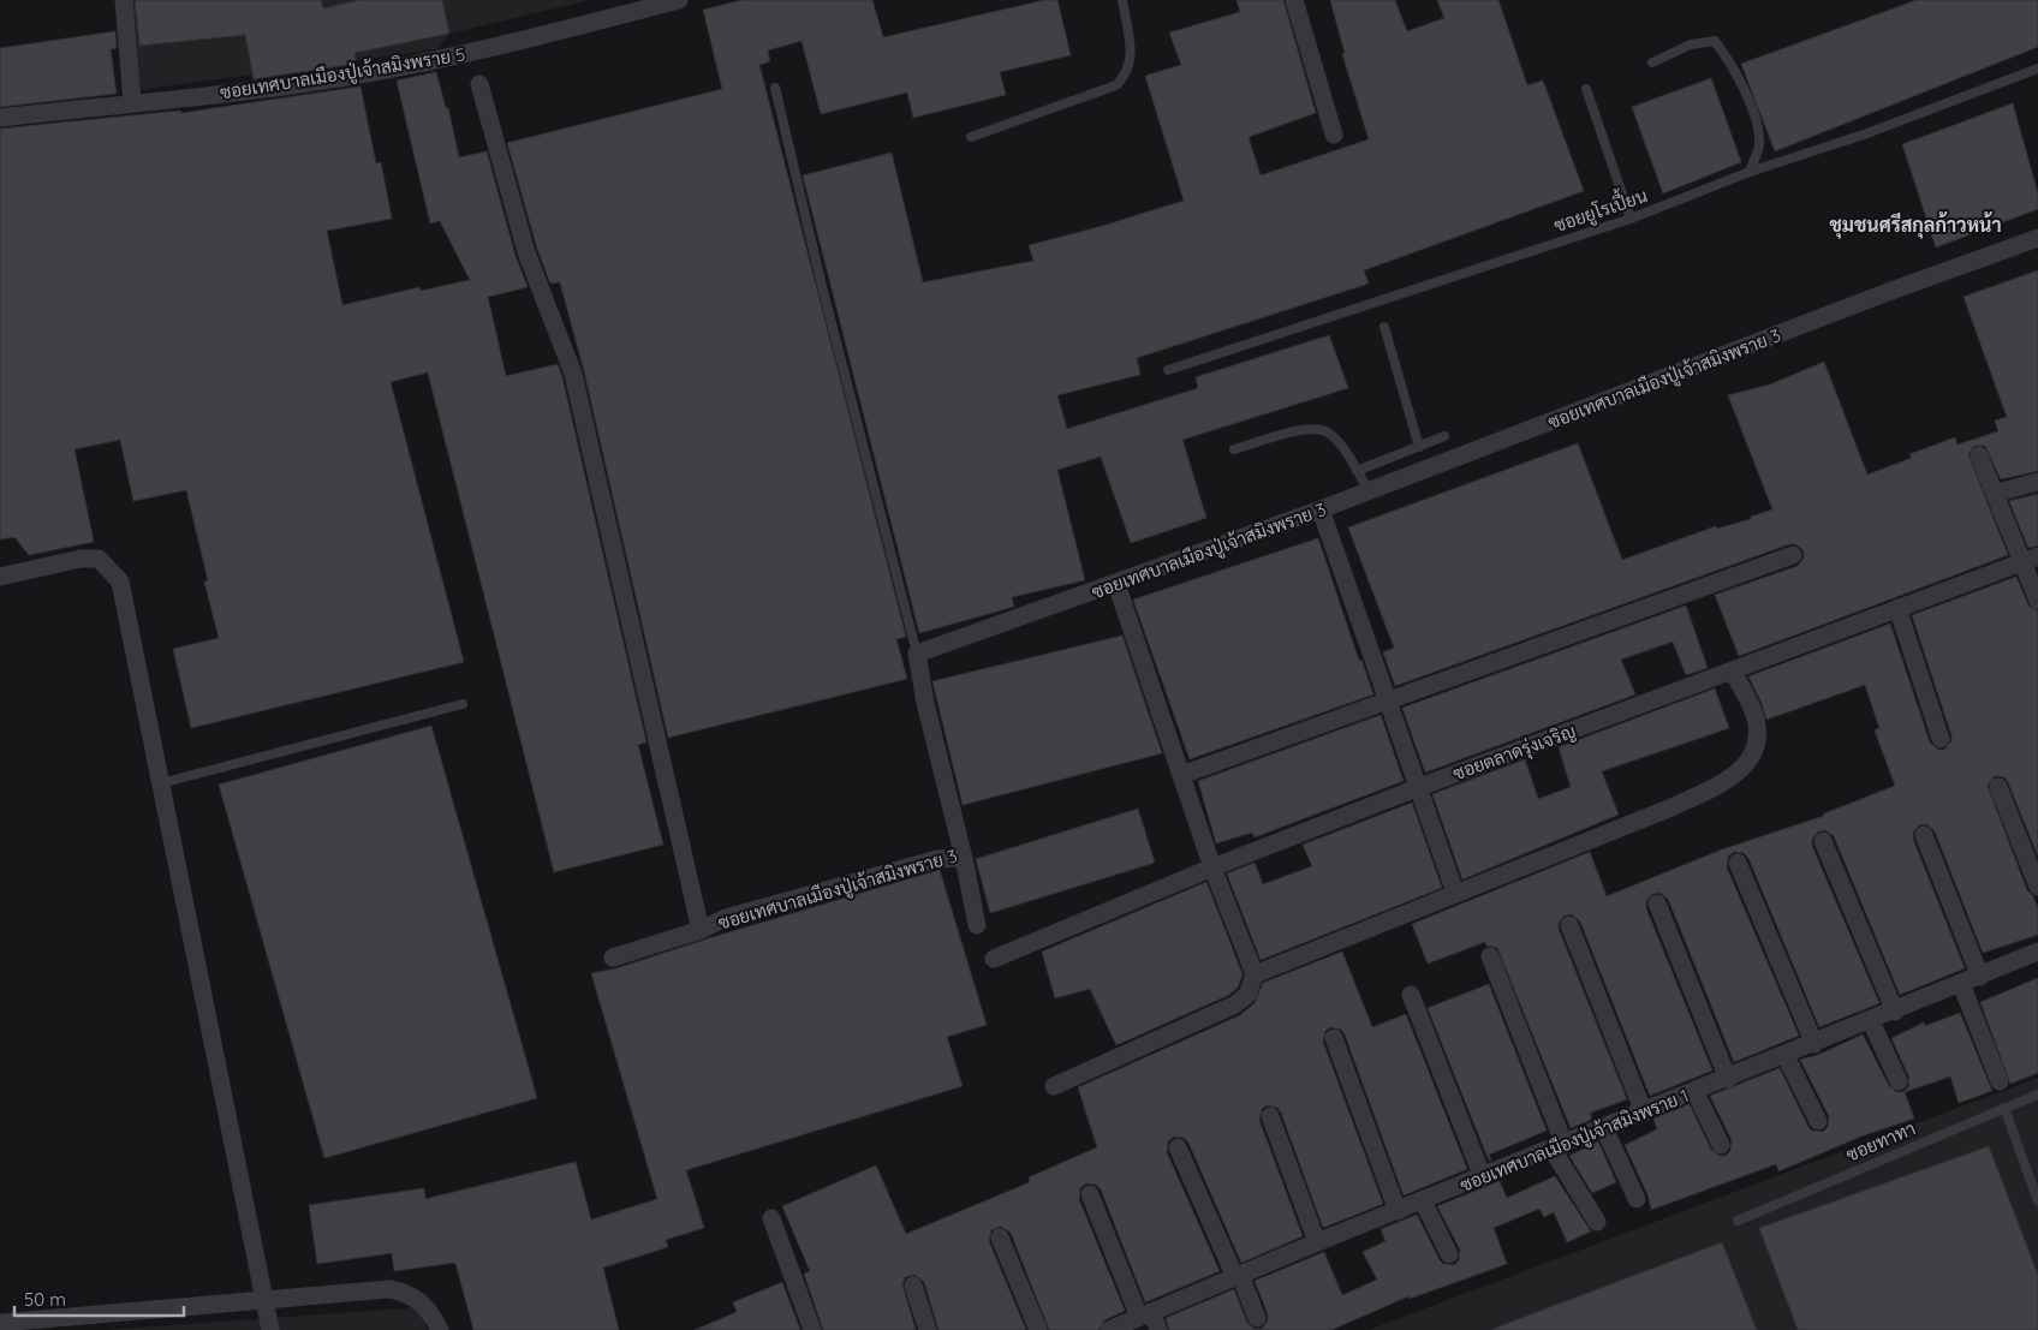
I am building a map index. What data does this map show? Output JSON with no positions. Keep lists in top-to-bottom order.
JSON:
{
  "streets": {
    "street": [
      "ซอยเทศบาลเมืองปู่เจ้าสมิงพราย 5",
      "ซอยเทศบาลเมืองปู่เจ้าสมิงพราย 3",
      "ซอยตลาดรุ่งเจริญ",
      "ซอยเทศบาลเมืองปู่เจ้าสมิงพราย 1"
    ],
    "lane": ["ซอยยูโรเปี้ยน", "ซอยทาทา"]
  },
  "districts": ["ชุมชนศรีสกุลก้าวหน้า"],
  "scale_bar": "50 m"
}
